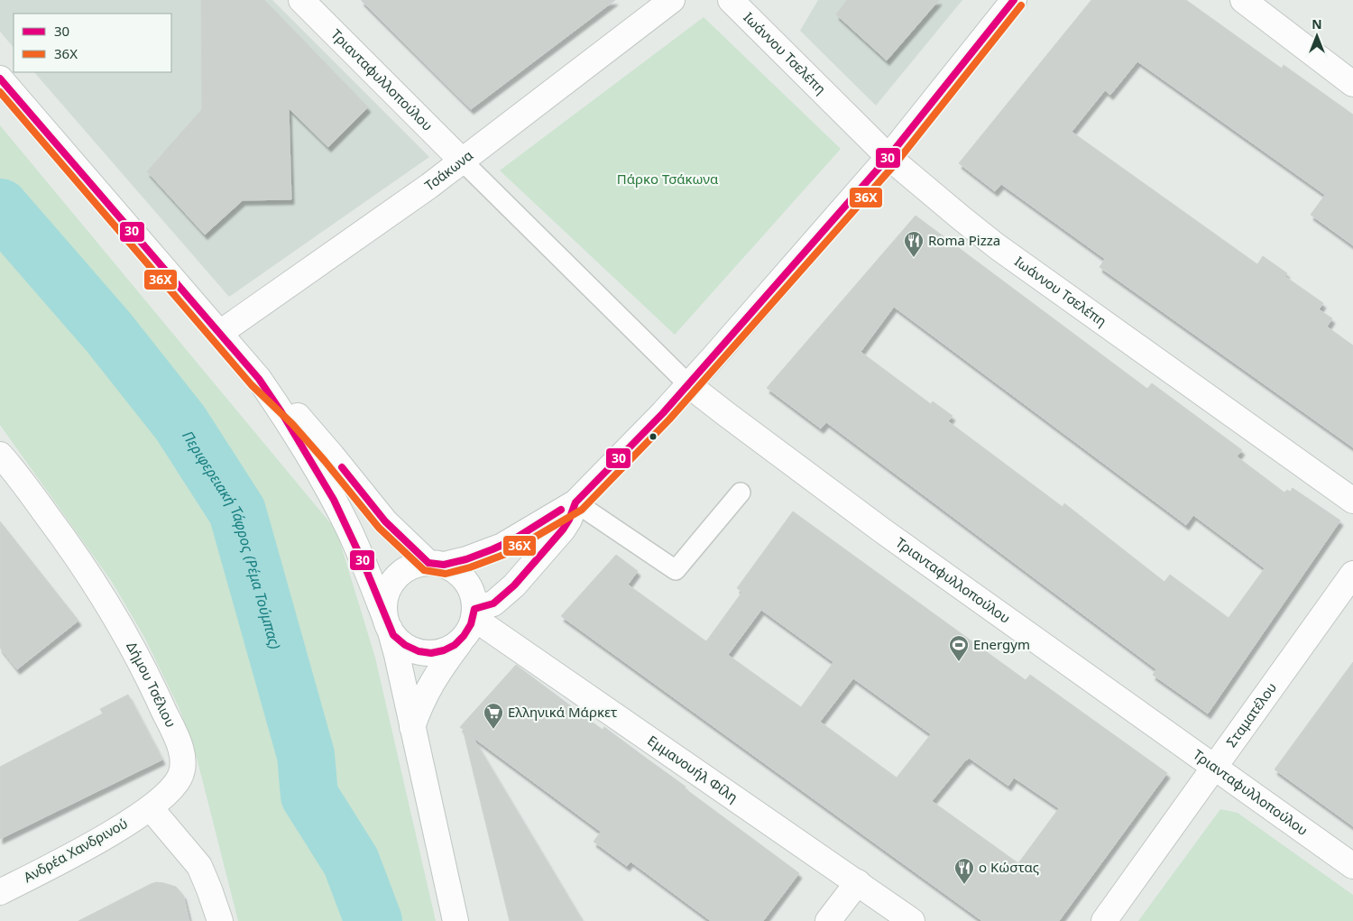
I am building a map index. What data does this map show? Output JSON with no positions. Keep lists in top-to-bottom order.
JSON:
{
  "streets": {
    "street": [
      "Ιωάννου Τσελέπη",
      "Τριανταφυλλοπούλου",
      "Τσάκωνα",
      "Δήμου Τσέλιου",
      "Σταματέλου",
      "Εμμανουήλ Φίλη",
      "Ανδρέα Χανδρινού"
    ]
  },
  "crossings": [
    ["Τριανταφυλλοπούλου", "Τσάκωνα"],
    ["Τριανταφυλλοπούλου", "Σταματέλου"],
    ["Δήμου Τσέλιου", "Ανδρέα Χανδρινού"]
  ],
  "water": ["Περιφερειακή Τάφρος (Ρέμα Τούμπας)"],
  "parks": ["Πάρκο Τσάκωνα"],
  "places": {
    "restaurant": ["Roma Pizza", "ο Κώστας"],
    "sports": ["Energym"],
    "supermarket": ["Ελληνικά Μάρκετ"]
  },
  "lines": ["transit line 30", "transit line 36Χ"],
  "legend": ["30", "36Χ"],
  "north": "top"
}
